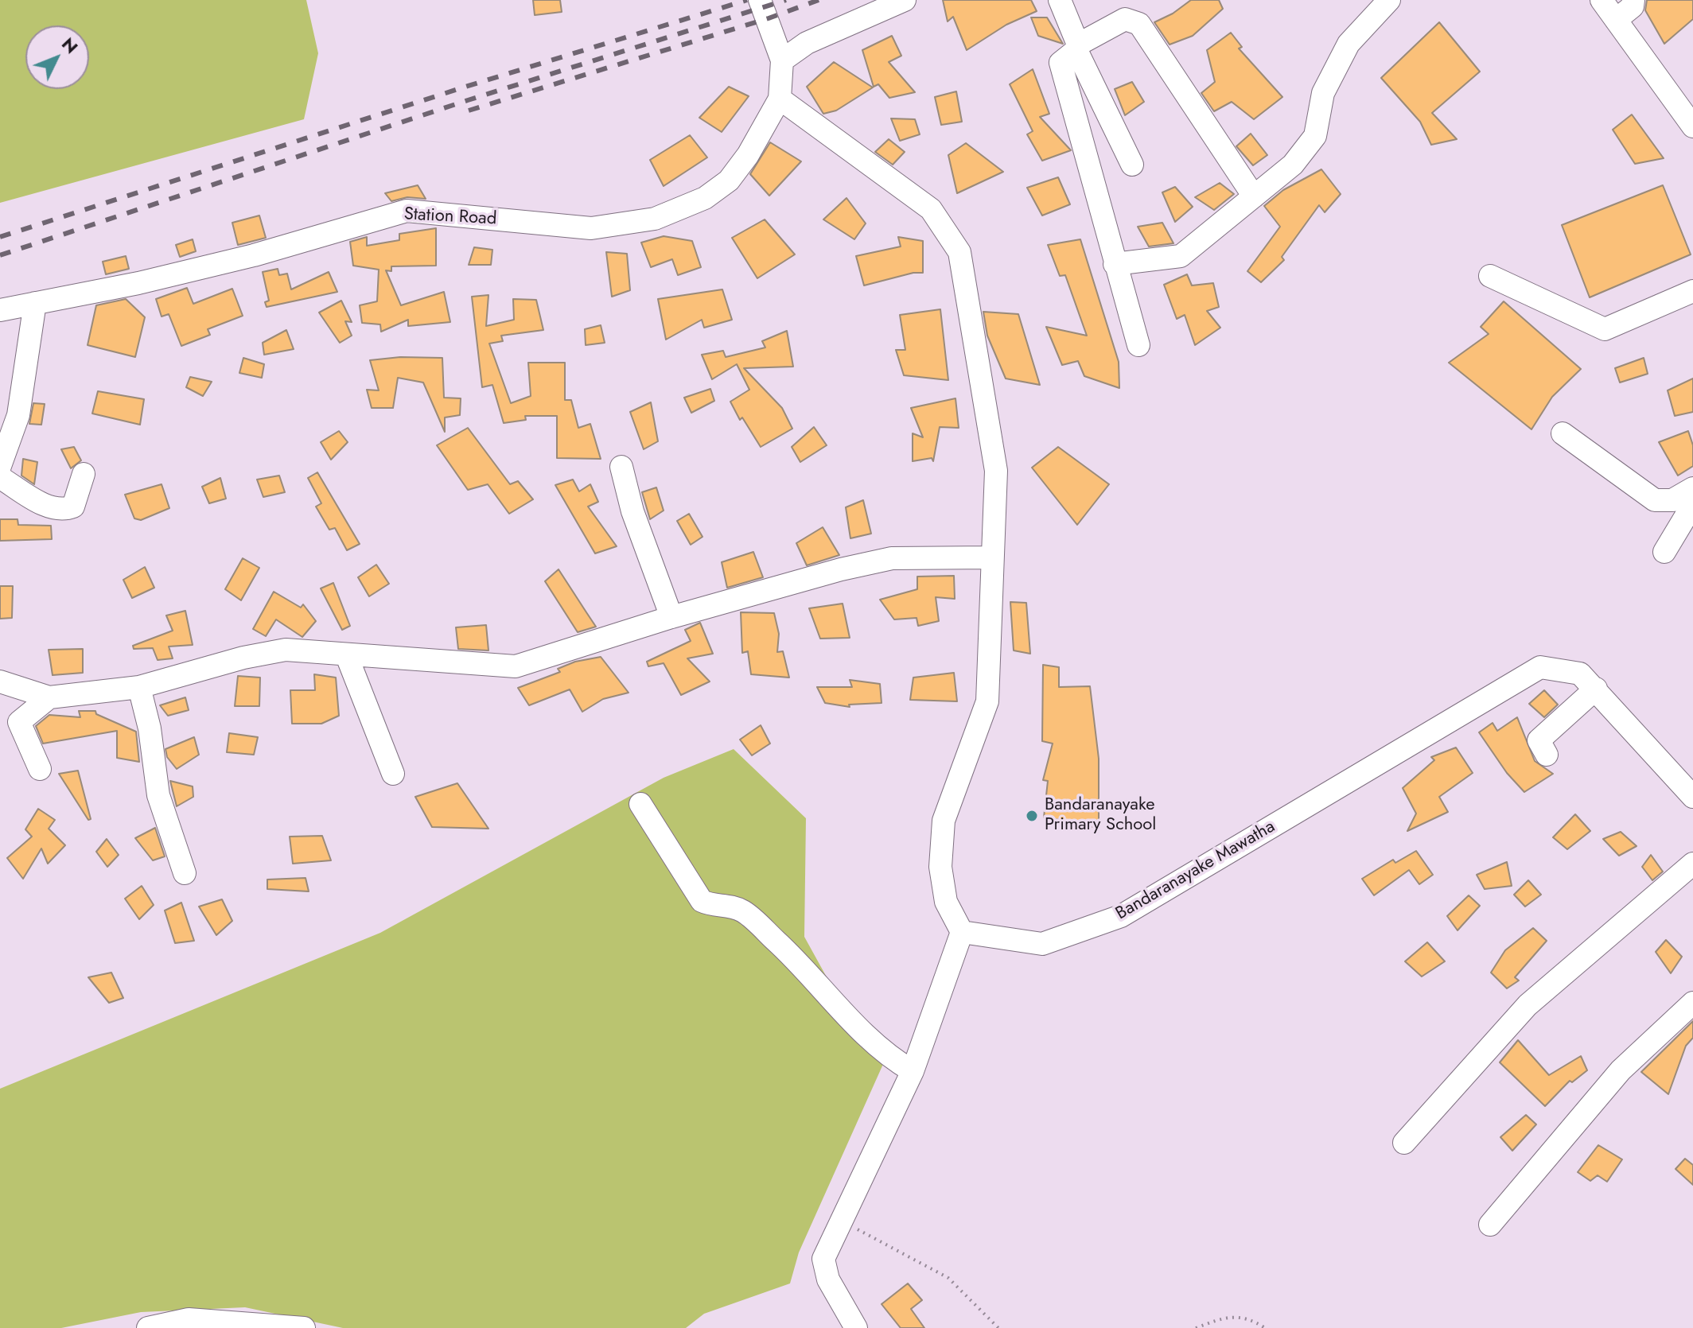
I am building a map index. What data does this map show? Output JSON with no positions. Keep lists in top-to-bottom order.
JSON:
{
  "streets": {
    "street": ["Station Road", "Bandaranayake Mawatha"]
  },
  "places": ["Bandaranayake Primary School"],
  "north": "top right"
}
